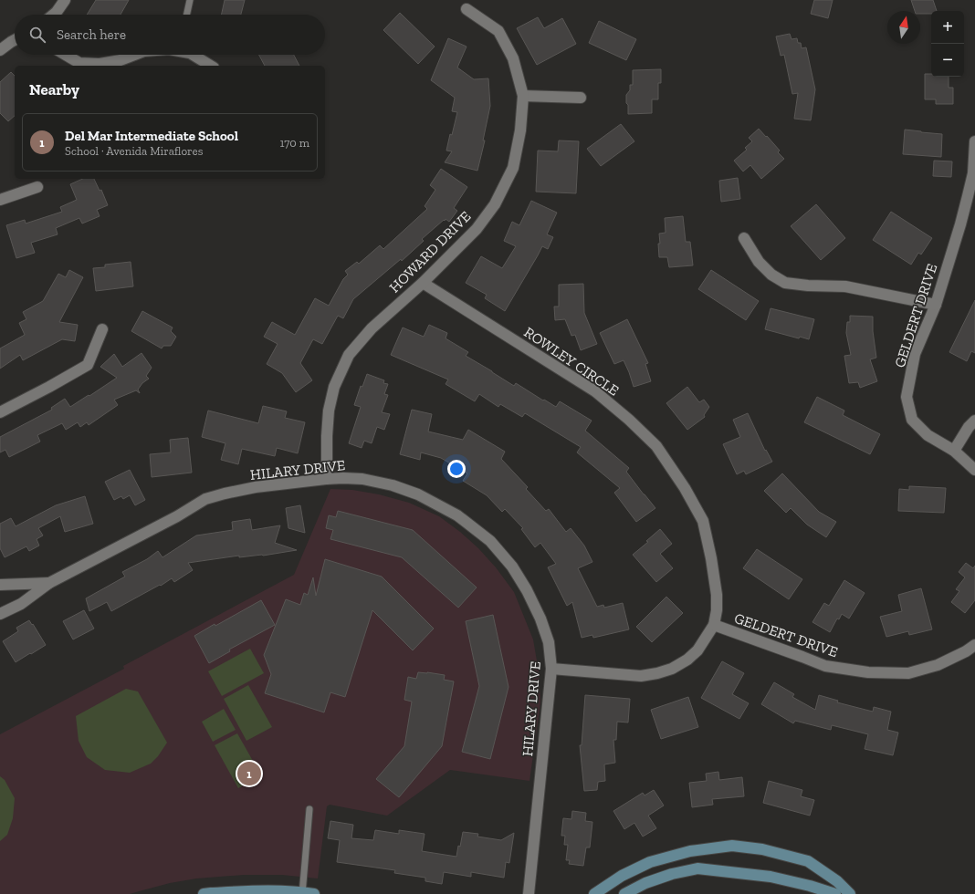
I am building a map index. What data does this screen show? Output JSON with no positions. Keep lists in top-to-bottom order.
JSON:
{
  "streets": {
    "street": [
      "HOWARD DRIVE",
      "GELDERT DRIVE",
      "ROWLEY CIRCLE",
      "HILARY DRIVE"
    ]
  },
  "crossings": [
    ["HOWARD DRIVE", "ROWLEY CIRCLE"],
    ["HOWARD DRIVE", "HILARY DRIVE"],
    ["GELDERT DRIVE", "ROWLEY CIRCLE"],
    ["ROWLEY CIRCLE", "HILARY DRIVE"]
  ],
  "north": "top",
  "page": {
    "map_buttons": ["+", "−"],
    "search": "Search here",
    "heading": "Nearby",
    "list": [
      {
        "mark": "1",
        "name": "Del Mar Intermediate School",
        "note": "School · Avenida Miraflores",
        "value": "170 m"
      }
    ],
    "pins": "1"
  }
}
